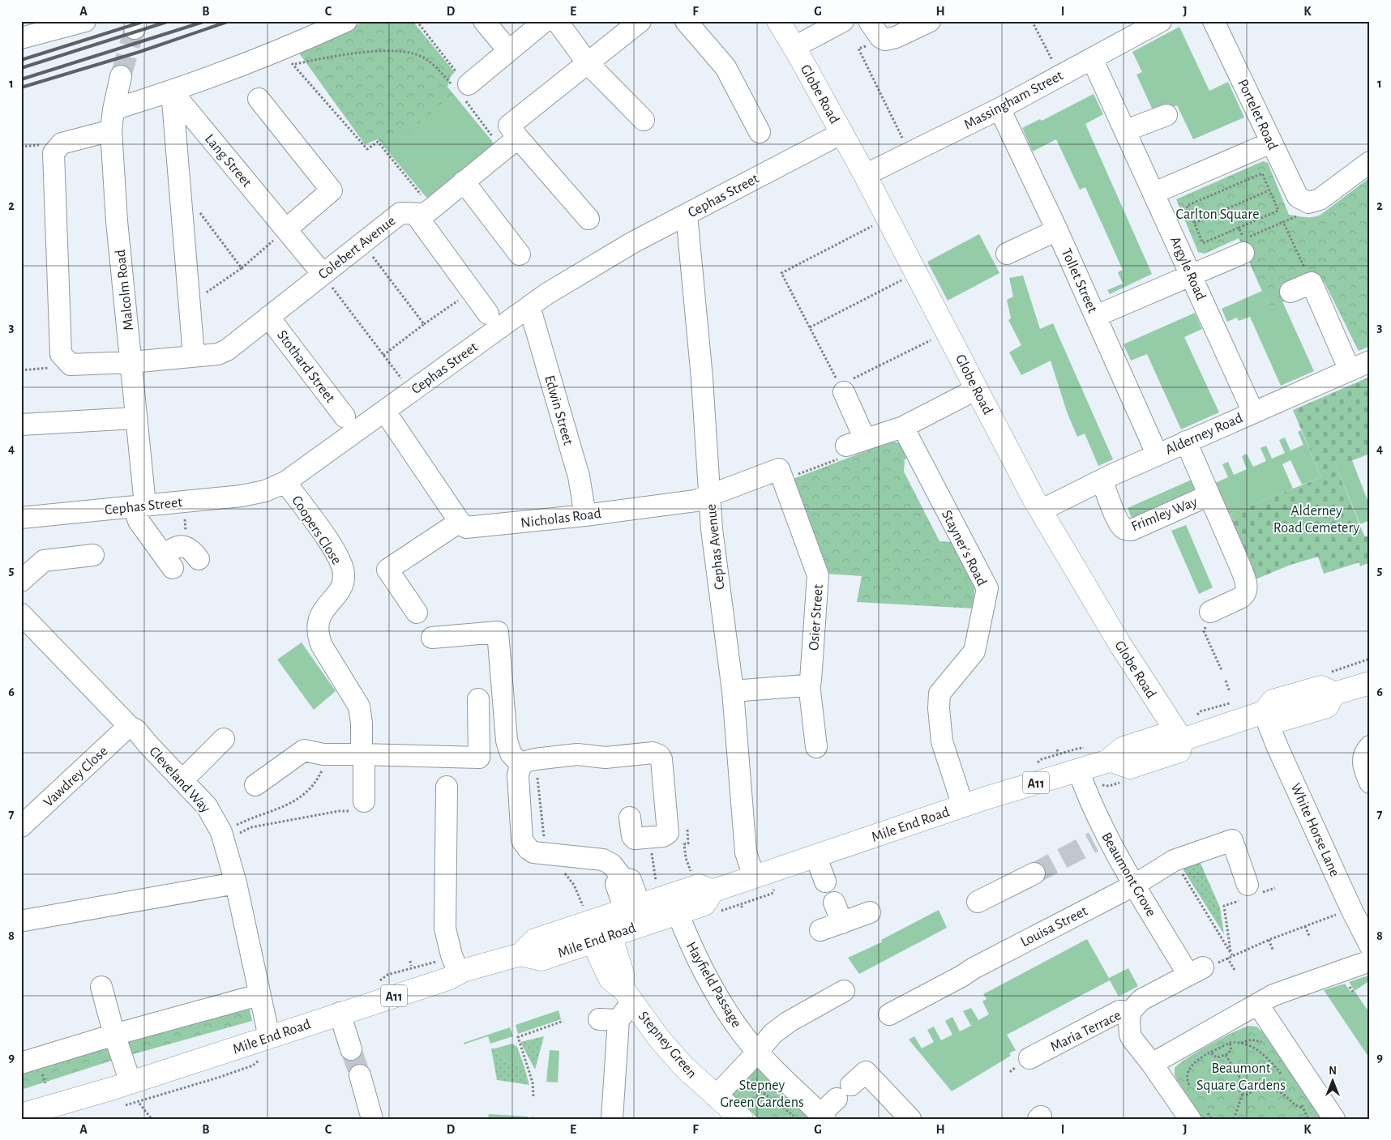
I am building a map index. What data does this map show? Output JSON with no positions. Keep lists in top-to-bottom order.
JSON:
{
  "streets": {
    "main road": [
      "Globe Road",
      "A11",
      "Mile End Road",
      "Stepney Green"
    ],
    "street": [
      "Massingham Street",
      "Portelet Road",
      "Lang Street",
      "Cephas Street",
      "Colebert Avenue",
      "Argyle Road",
      "Tollet Street",
      "Malcolm Road",
      "Stothard Street",
      "Edwin Street",
      "Alderney Road",
      "Frimley Way",
      "Nicholas Road",
      "Coopers Close",
      "Cephas Avenue",
      "Stayner's Road",
      "Osier Street",
      "Vawdrey Close",
      "Cleveland Way",
      "White Horse Lane",
      "Beaumont Grove",
      "Louisa Street",
      "Hayfield Passage",
      "Maria Terrace"
    ]
  },
  "crossings": [
    ["Globe Road", "Massingham Street"],
    ["Globe Road", "Cephas Street"],
    ["Globe Road", "Alderney Road"],
    ["Globe Road", "Mile End Road"],
    ["Massingham Street", "Argyle Road"],
    ["Massingham Street", "Tollet Street"],
    ["Lang Street", "Colebert Avenue"],
    ["Cephas Street", "Malcolm Road"],
    ["Cephas Street", "Edwin Street"],
    ["Cephas Street", "Coopers Close"],
    ["Cephas Street", "Cephas Avenue"],
    ["Colebert Avenue", "Malcolm Road"],
    ["Colebert Avenue", "Stothard Street"],
    ["Argyle Road", "Alderney Road"],
    ["Tollet Street", "Alderney Road"],
    ["Edwin Street", "Nicholas Road"],
    ["Alderney Road", "Frimley Way"],
    ["Nicholas Road", "Cephas Avenue"],
    ["Nicholas Road", "Osier Street"],
    ["Cephas Avenue", "Mile End Road"],
    ["Stayner's Road", "Mile End Road"],
    ["Vawdrey Close", "Cleveland Way"],
    ["Cleveland Way", "Mile End Road"],
    ["Mile End Road", "Beaumont Grove"],
    ["Mile End Road", "Hayfield Passage"],
    ["Mile End Road", "Stepney Green"],
    ["Beaumont Grove", "Louisa Street"],
    ["Beaumont Grove", "Maria Terrace"]
  ],
  "parks": [
    "Carlton Square",
    "Alderney Road Cemetery",
    "Beaumont Square Gardens",
    "Stepney Green Gardens"
  ],
  "north": "top",
  "grid": {
    "columns": [
      "A",
      "B",
      "C",
      "D",
      "E",
      "F",
      "G",
      "H",
      "I",
      "J",
      "K"
    ],
    "rows": [
      "1",
      "2",
      "3",
      "4",
      "5",
      "6",
      "7",
      "8",
      "9"
    ]
  }
}
